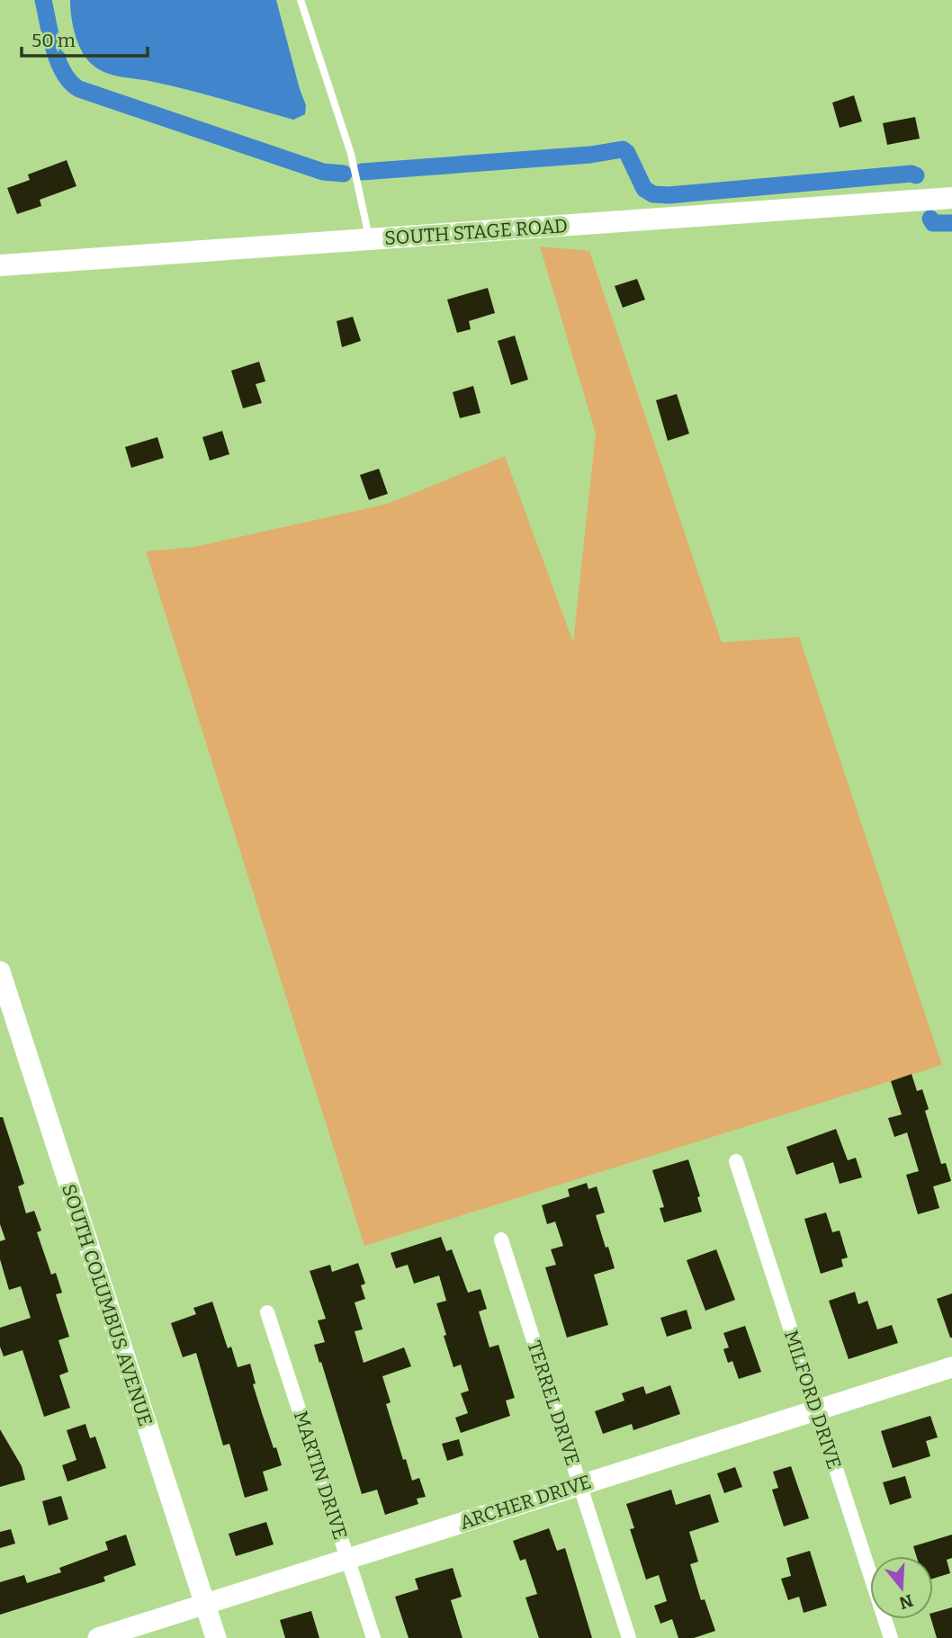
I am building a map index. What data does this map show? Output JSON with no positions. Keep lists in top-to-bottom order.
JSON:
{
  "streets": {
    "main road": ["SOUTH STAGE ROAD"],
    "street": [
      "SOUTH COLUMBUS AVENUE",
      "MILFORD DRIVE",
      "TERREL DRIVE",
      "MARTIN DRIVE",
      "ARCHER DRIVE"
    ]
  },
  "crossings": [
    ["SOUTH COLUMBUS AVENUE", "ARCHER DRIVE"],
    ["MILFORD DRIVE", "ARCHER DRIVE"],
    ["TERREL DRIVE", "ARCHER DRIVE"],
    ["MARTIN DRIVE", "ARCHER DRIVE"]
  ],
  "scale_bar": "50 m",
  "north": "bottom"
}
